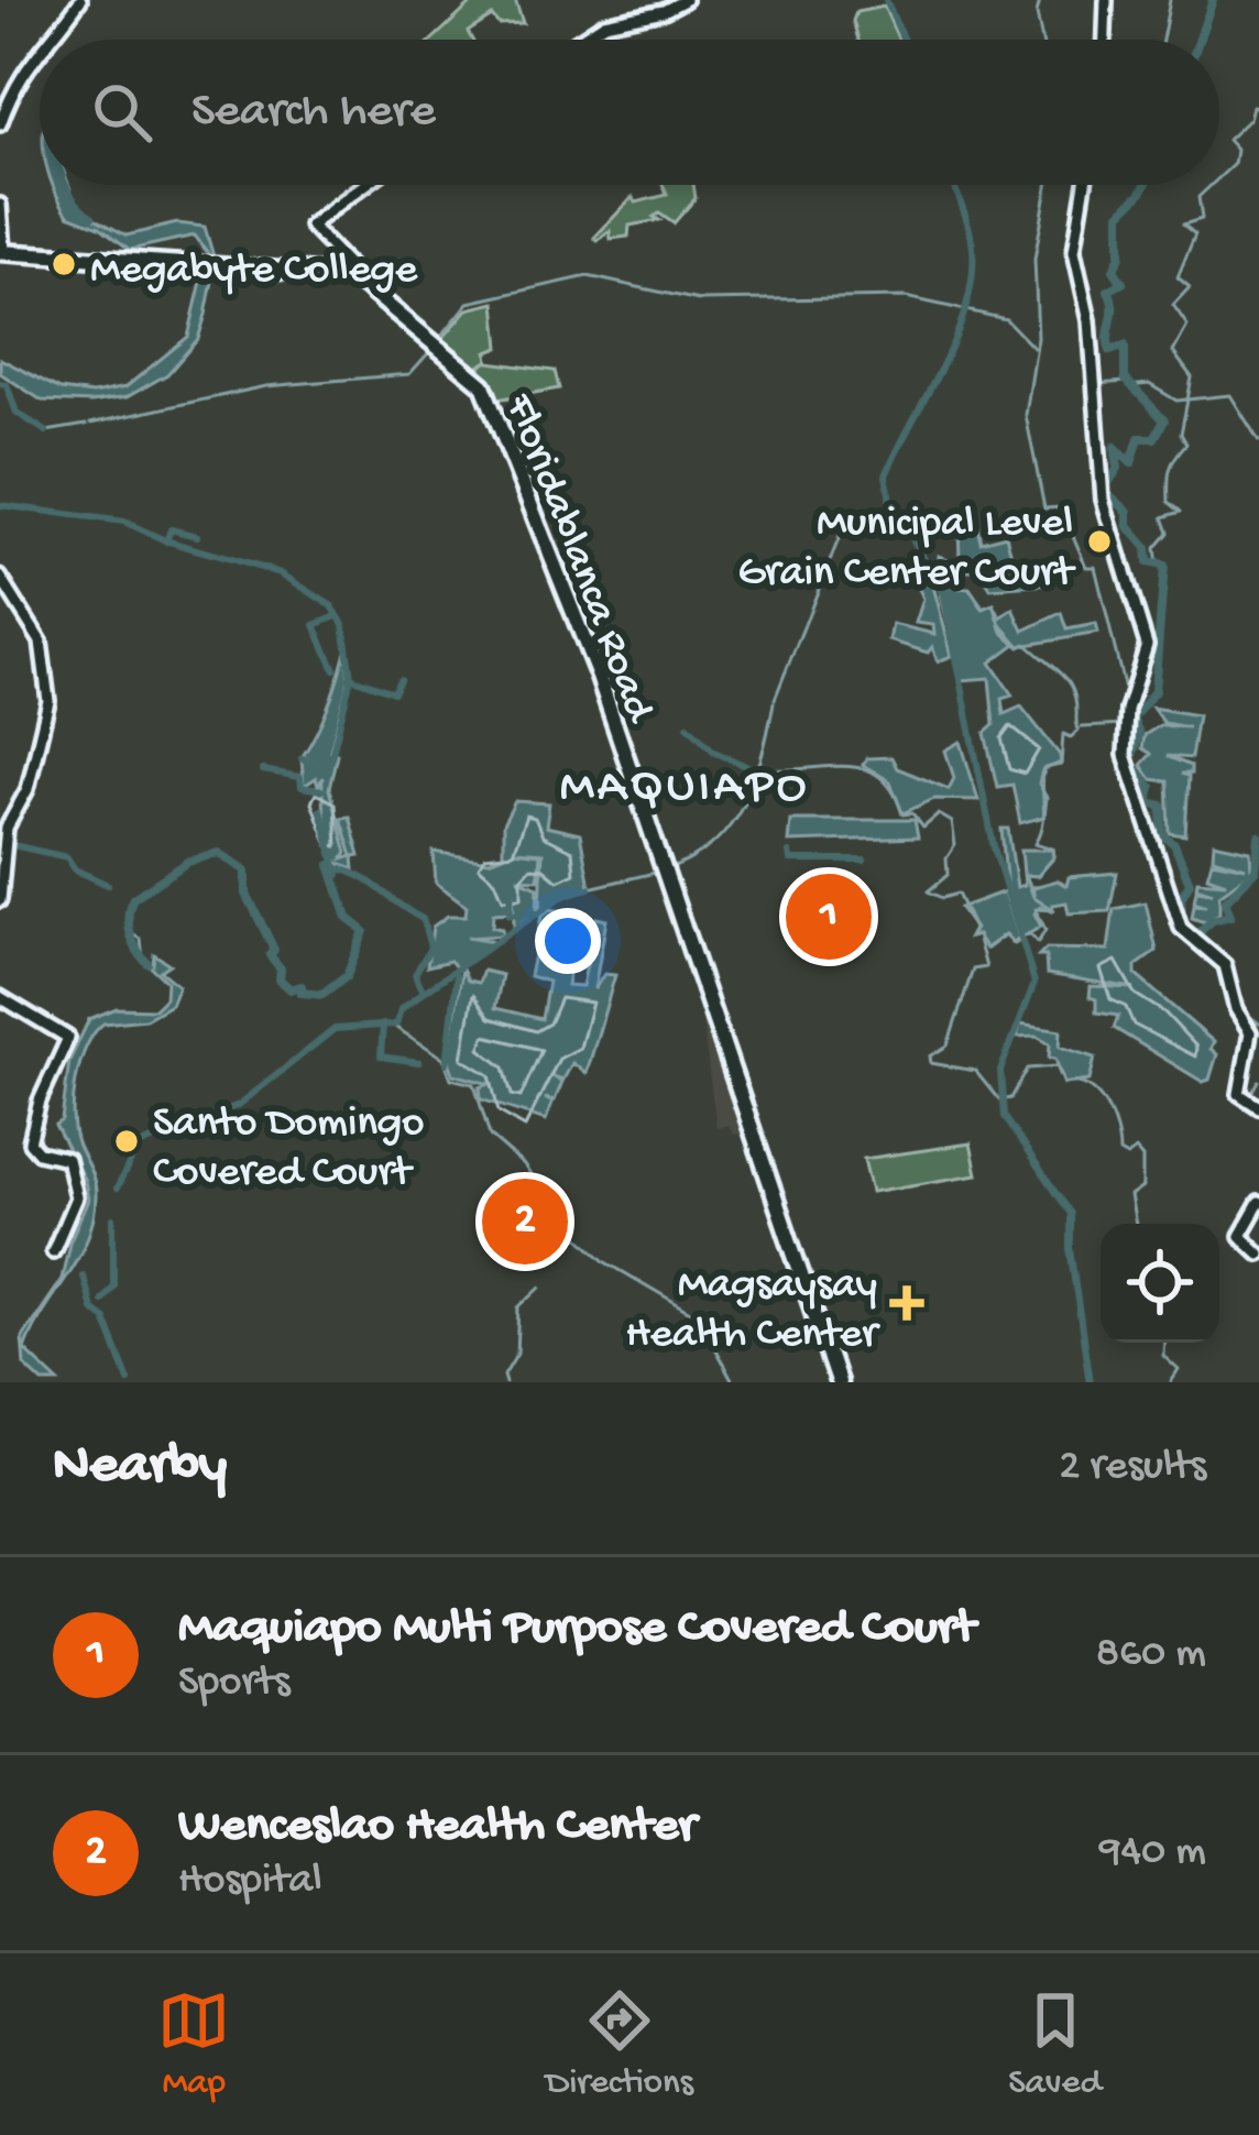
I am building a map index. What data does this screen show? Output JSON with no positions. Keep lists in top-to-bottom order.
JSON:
{
  "streets": {
    "main road": ["Floridablanca Road"]
  },
  "districts": ["MAQUIAPO"],
  "places": {
    "other": ["Megabyte College", "Municipal Level Grain Center Court", "Santo Domingo Covered Court"],
    "health": ["Magsaysay Health Center"]
  },
  "page": {
    "search": "Search here",
    "pins": ["1", "2"],
    "heading": ["Nearby", "2 results"],
    "list": [
      {
        "mark": "1",
        "name": "Maquiapo Multi Purpose Covered Court",
        "note": "Sports",
        "value": "860 m"
      },
      {
        "mark": "2",
        "name": "Wenceslao Health Center",
        "note": "Hospital",
        "value": "940 m"
      }
    ],
    "nav": ["Map", "Directions", "Saved"]
  }
}
